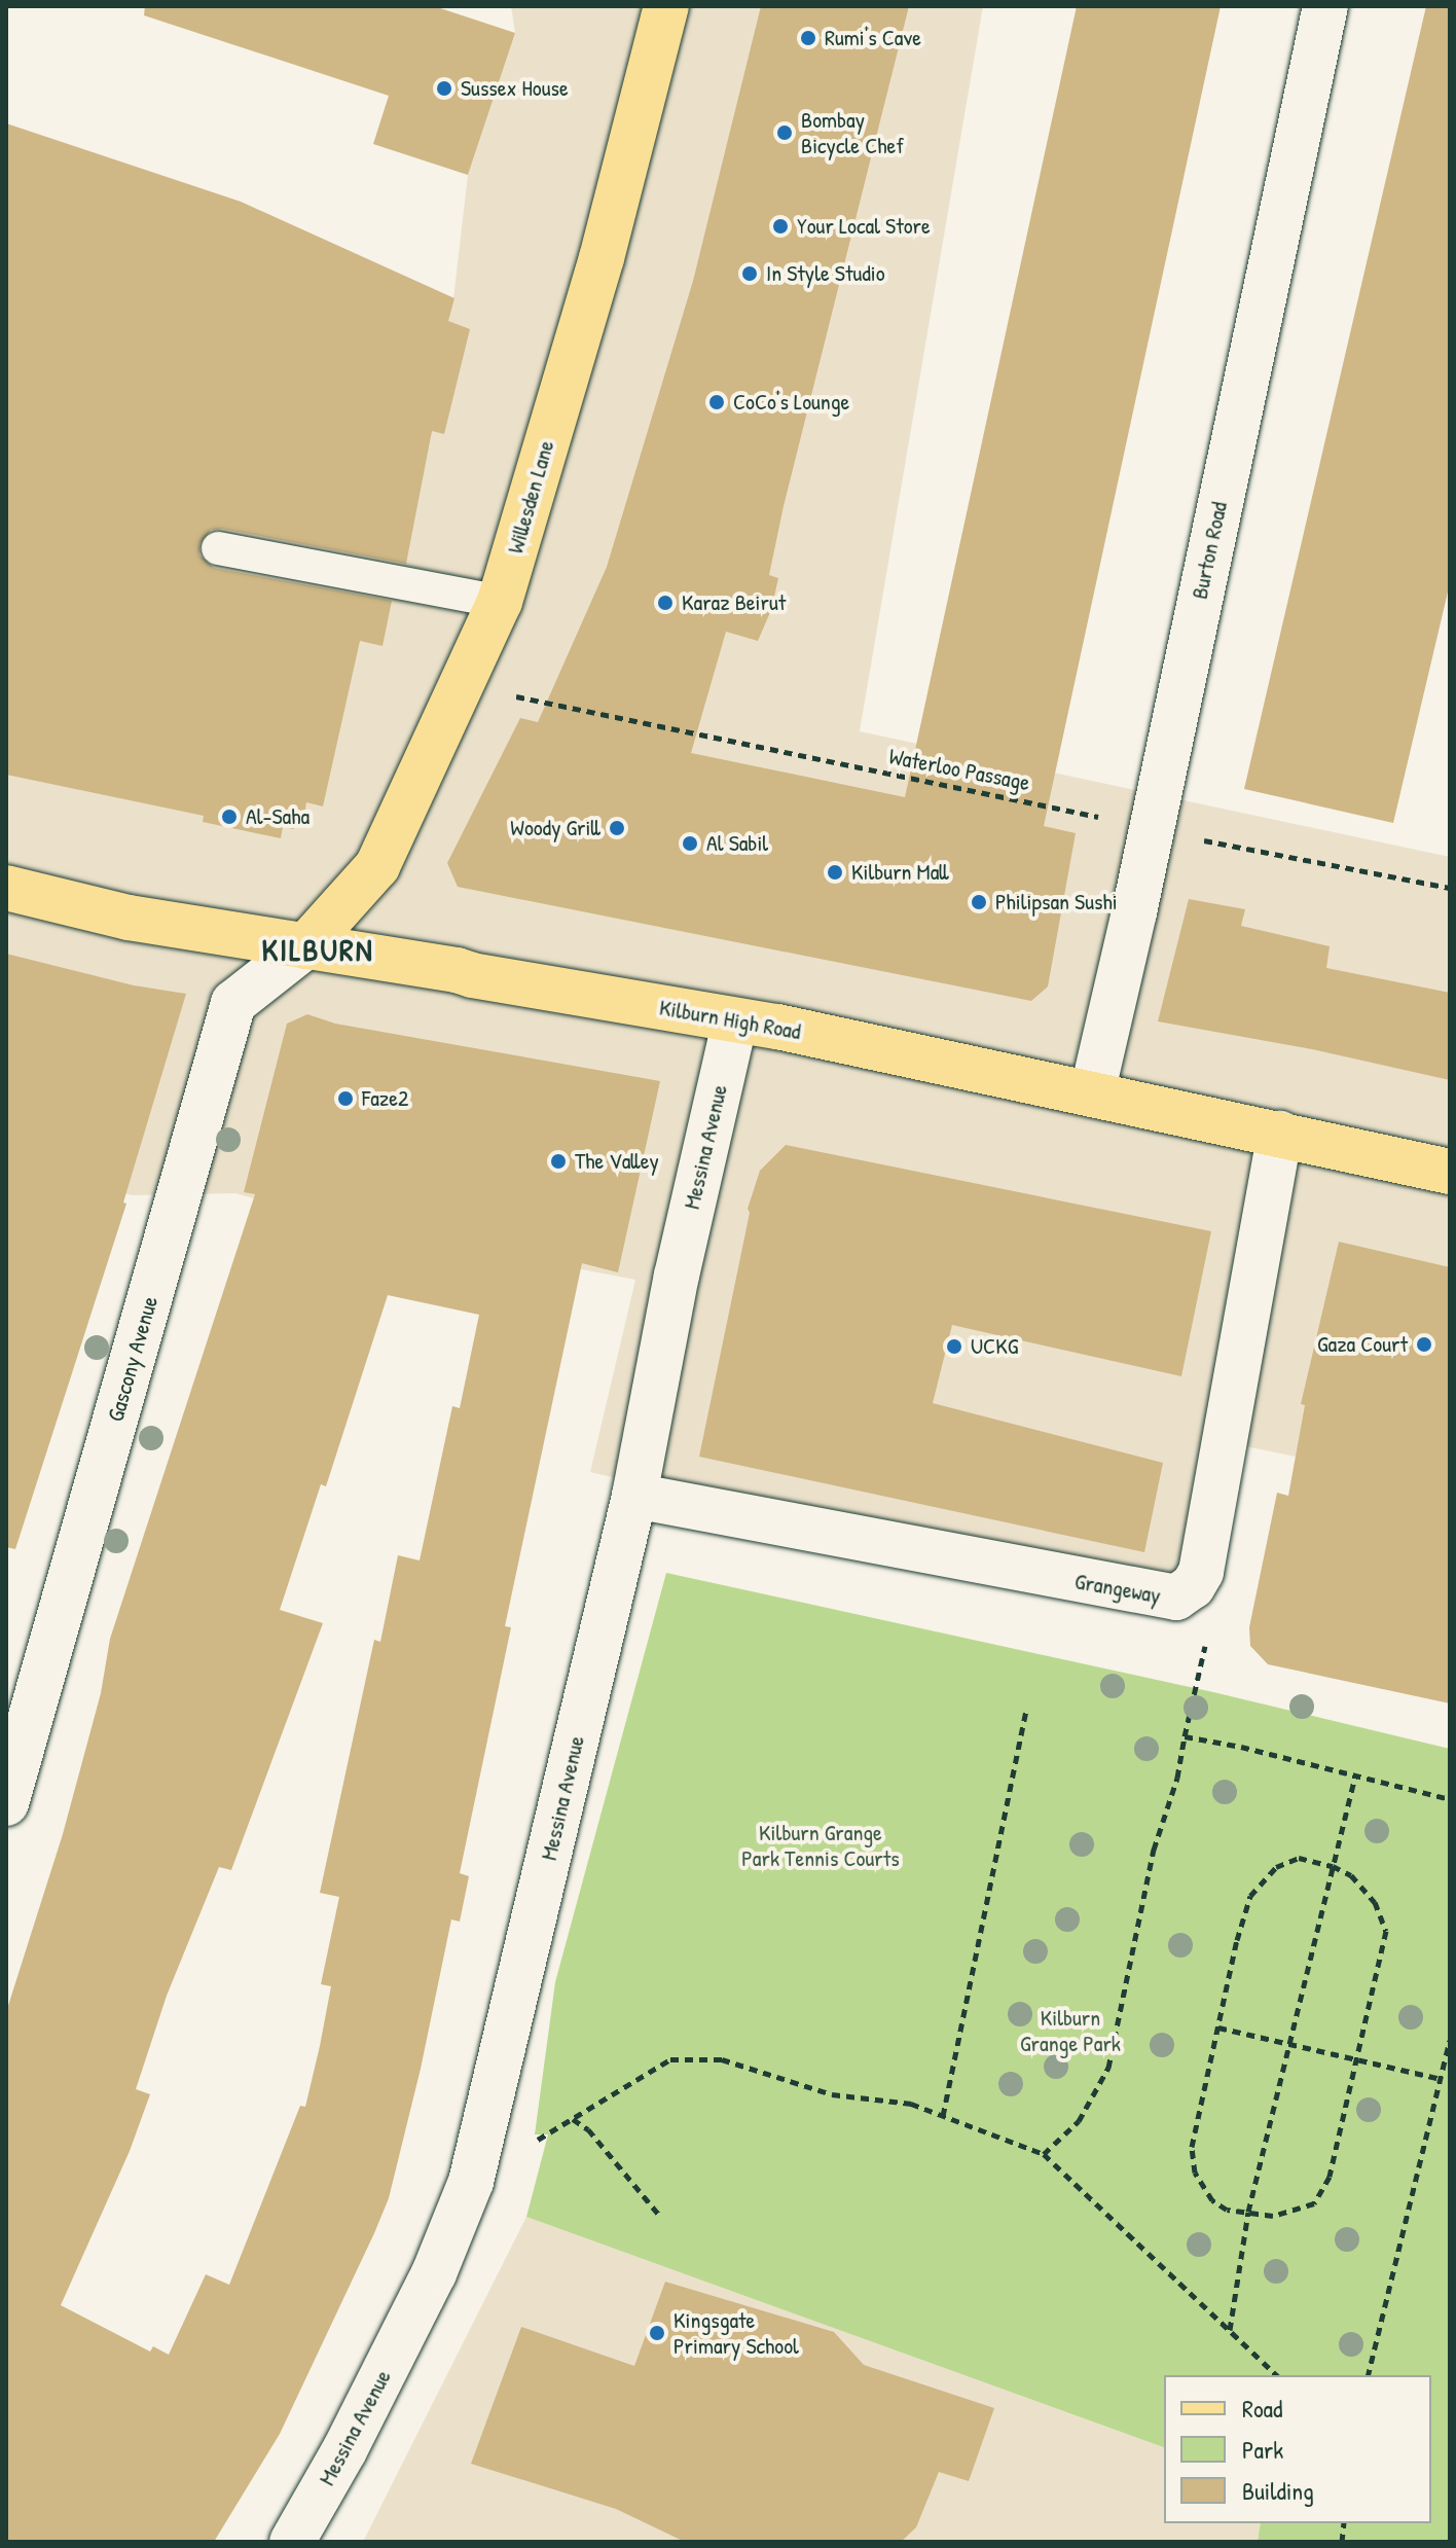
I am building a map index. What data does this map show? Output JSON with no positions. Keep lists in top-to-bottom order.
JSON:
{
  "streets": {
    "main road": ["Willesden Lane", "Kilburn High Road"],
    "street": [
      "Burton Road",
      "Messina Avenue",
      "Gascony Avenue",
      "Grangeway"
    ],
    "path": ["Waterloo Passage"]
  },
  "crossings": [
    ["Willesden Lane", "Waterloo Passage"],
    ["Willesden Lane", "Kilburn High Road"],
    ["Willesden Lane", "Gascony Avenue"],
    ["Burton Road", "Waterloo Passage"],
    ["Burton Road", "Kilburn High Road"],
    ["Kilburn High Road", "Messina Avenue"],
    ["Kilburn High Road", "Gascony Avenue"],
    ["Kilburn High Road", "Grangeway"],
    ["Messina Avenue", "Grangeway"]
  ],
  "districts": ["KILBURN"],
  "parks": ["Kilburn Grange Park Tennis Courts", "Kilburn Grange Park"],
  "places": [
    "Rumi's Cave",
    "Sussex House",
    "Bombay Bicycle Chef",
    "Your Local Store",
    "In Style Studio",
    "CoCo's Lounge",
    "Karaz Beirut",
    "Al-Saha",
    "Woody Grill",
    "Al Sabil",
    "Kilburn Mall",
    "Philipsan Sushi",
    "Faze2",
    "The Valley",
    "Gaza Court",
    "UCKG",
    "Kingsgate Primary School"
  ],
  "legend": ["Road", "Park", "Building"]
}
